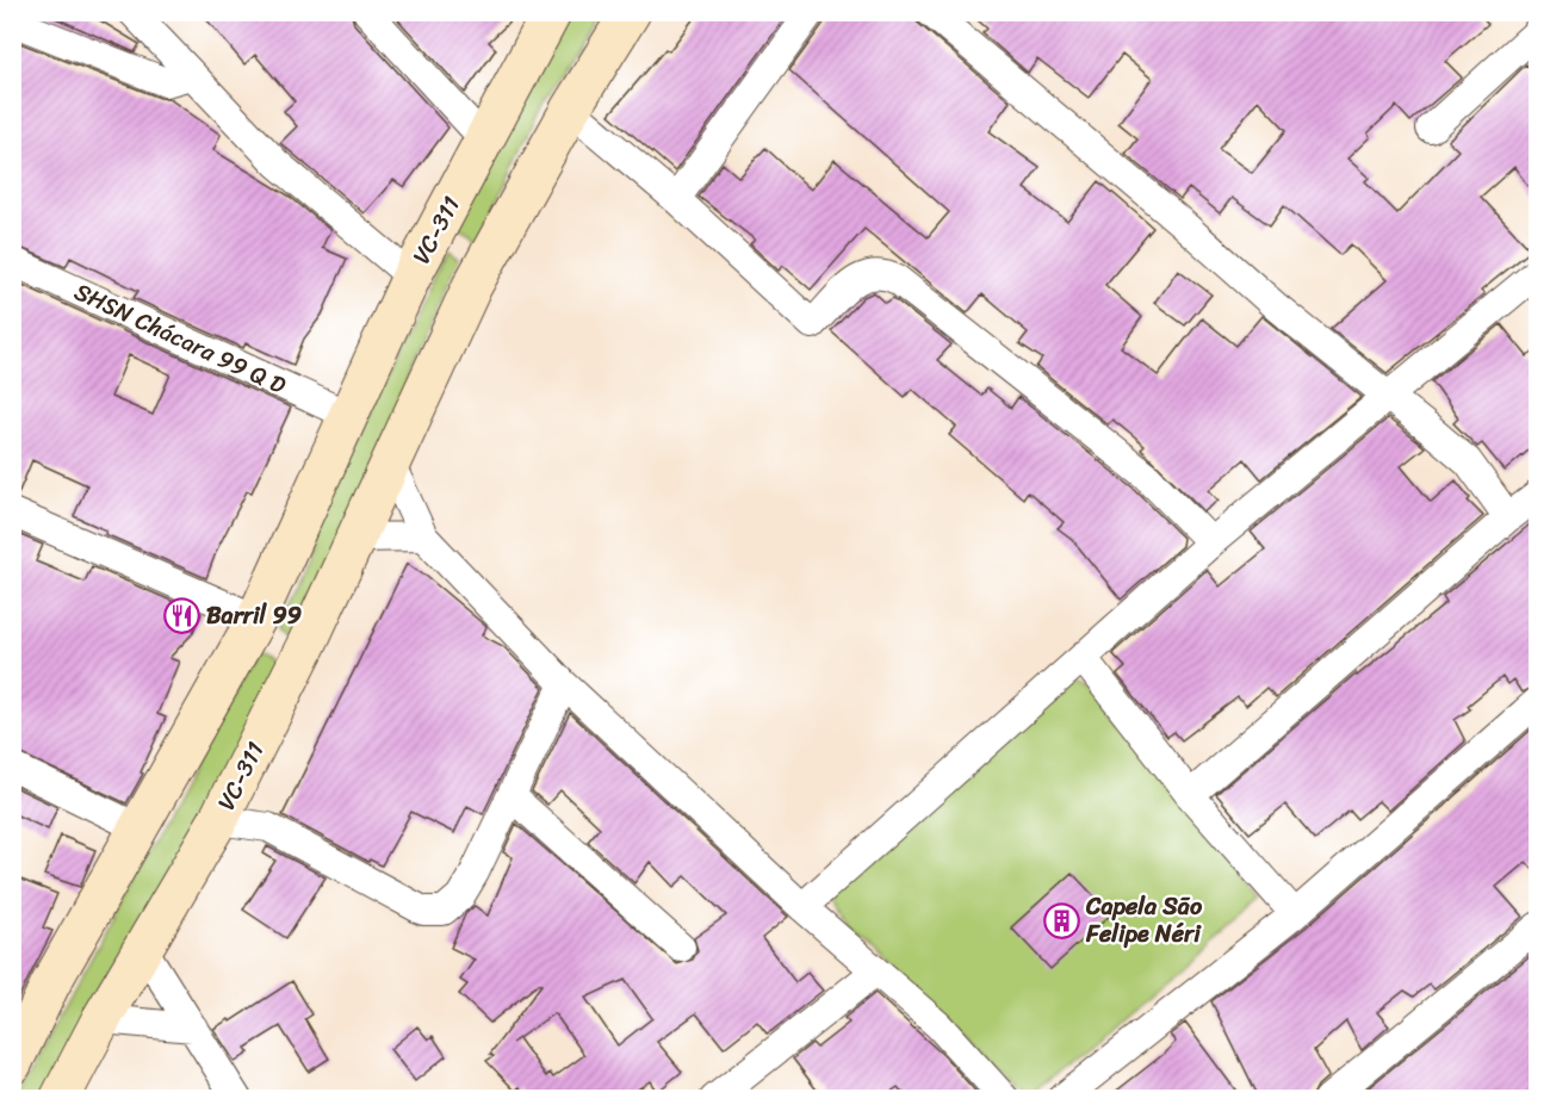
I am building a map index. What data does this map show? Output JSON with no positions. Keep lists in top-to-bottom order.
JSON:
{
  "streets": {
    "main road": ["VC-311"],
    "street": ["SHSN Chácara 99 Q D"]
  },
  "crossings": [
    ["VC-311", "SHSN Chácara 99 Q D"]
  ],
  "places": {
    "restaurant": ["Barril 99"],
    "building": ["Capela São Felipe Néri"]
  }
}
